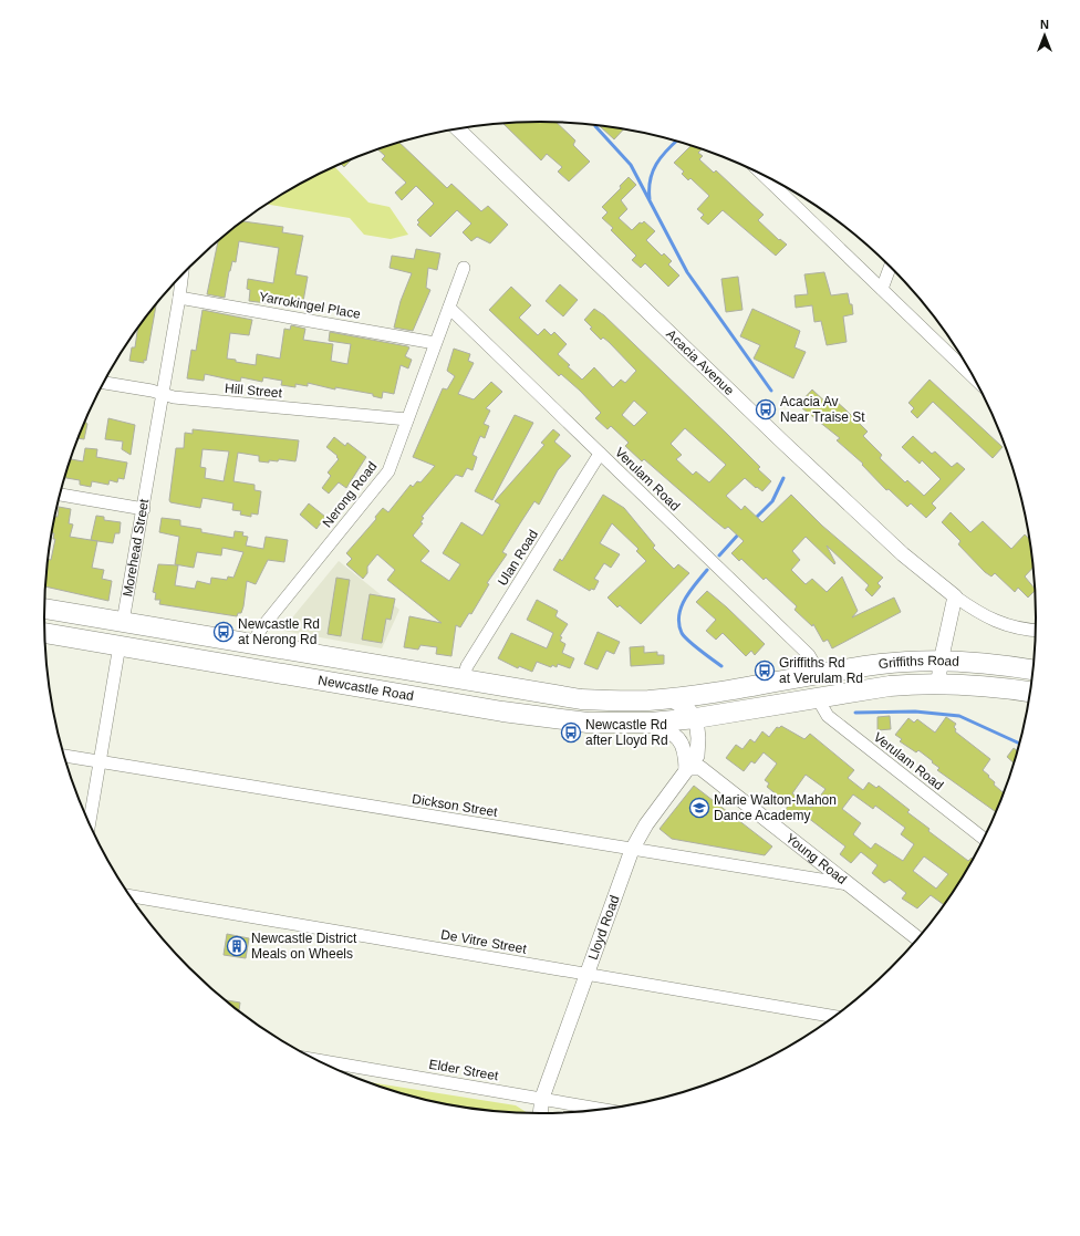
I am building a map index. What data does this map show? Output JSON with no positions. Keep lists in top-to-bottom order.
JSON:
{
  "streets": {
    "highway": ["Morehead Street", "Griffiths Road", "Newcastle Road"],
    "street": [
      "Yarrokingel Place",
      "Acacia Avenue",
      "Hill Street",
      "Verulam Road",
      "Nerong Road",
      "Ulan Road",
      "Dickson Street",
      "Young Road",
      "Lloyd Road",
      "De Vitre Street",
      "Elder Street"
    ]
  },
  "crossings": [
    ["Yarrokingel Place", "Nerong Road"],
    ["Yarrokingel Place", "Morehead Street"],
    ["Hill Street", "Nerong Road"],
    ["Hill Street", "Morehead Street"],
    ["Verulam Road", "Nerong Road"],
    ["Verulam Road", "Ulan Road"],
    ["Verulam Road", "Griffiths Road"],
    ["Nerong Road", "Newcastle Road"],
    ["Morehead Street", "Newcastle Road"],
    ["Morehead Street", "Dickson Street"],
    ["Ulan Road", "Newcastle Road"],
    ["Griffiths Road", "Newcastle Road"],
    ["Griffiths Road", "Lloyd Road"],
    ["Newcastle Road", "Lloyd Road"],
    ["Dickson Street", "Young Road"],
    ["Dickson Street", "Lloyd Road"],
    ["Young Road", "Lloyd Road"],
    ["Lloyd Road", "De Vitre Street"],
    ["Lloyd Road", "Elder Street"]
  ],
  "places": {
    "bus stop": [
      "Acacia Av Near Traise St",
      "Newcastle Rd at Nerong Rd",
      "Griffiths Rd at Verulam Rd",
      "Newcastle Rd after Lloyd Rd"
    ],
    "school or university": ["Marie Walton-Mahon Dance Academy"],
    "building": ["Newcastle District Meals on Wheels"]
  },
  "north": "top"
}
